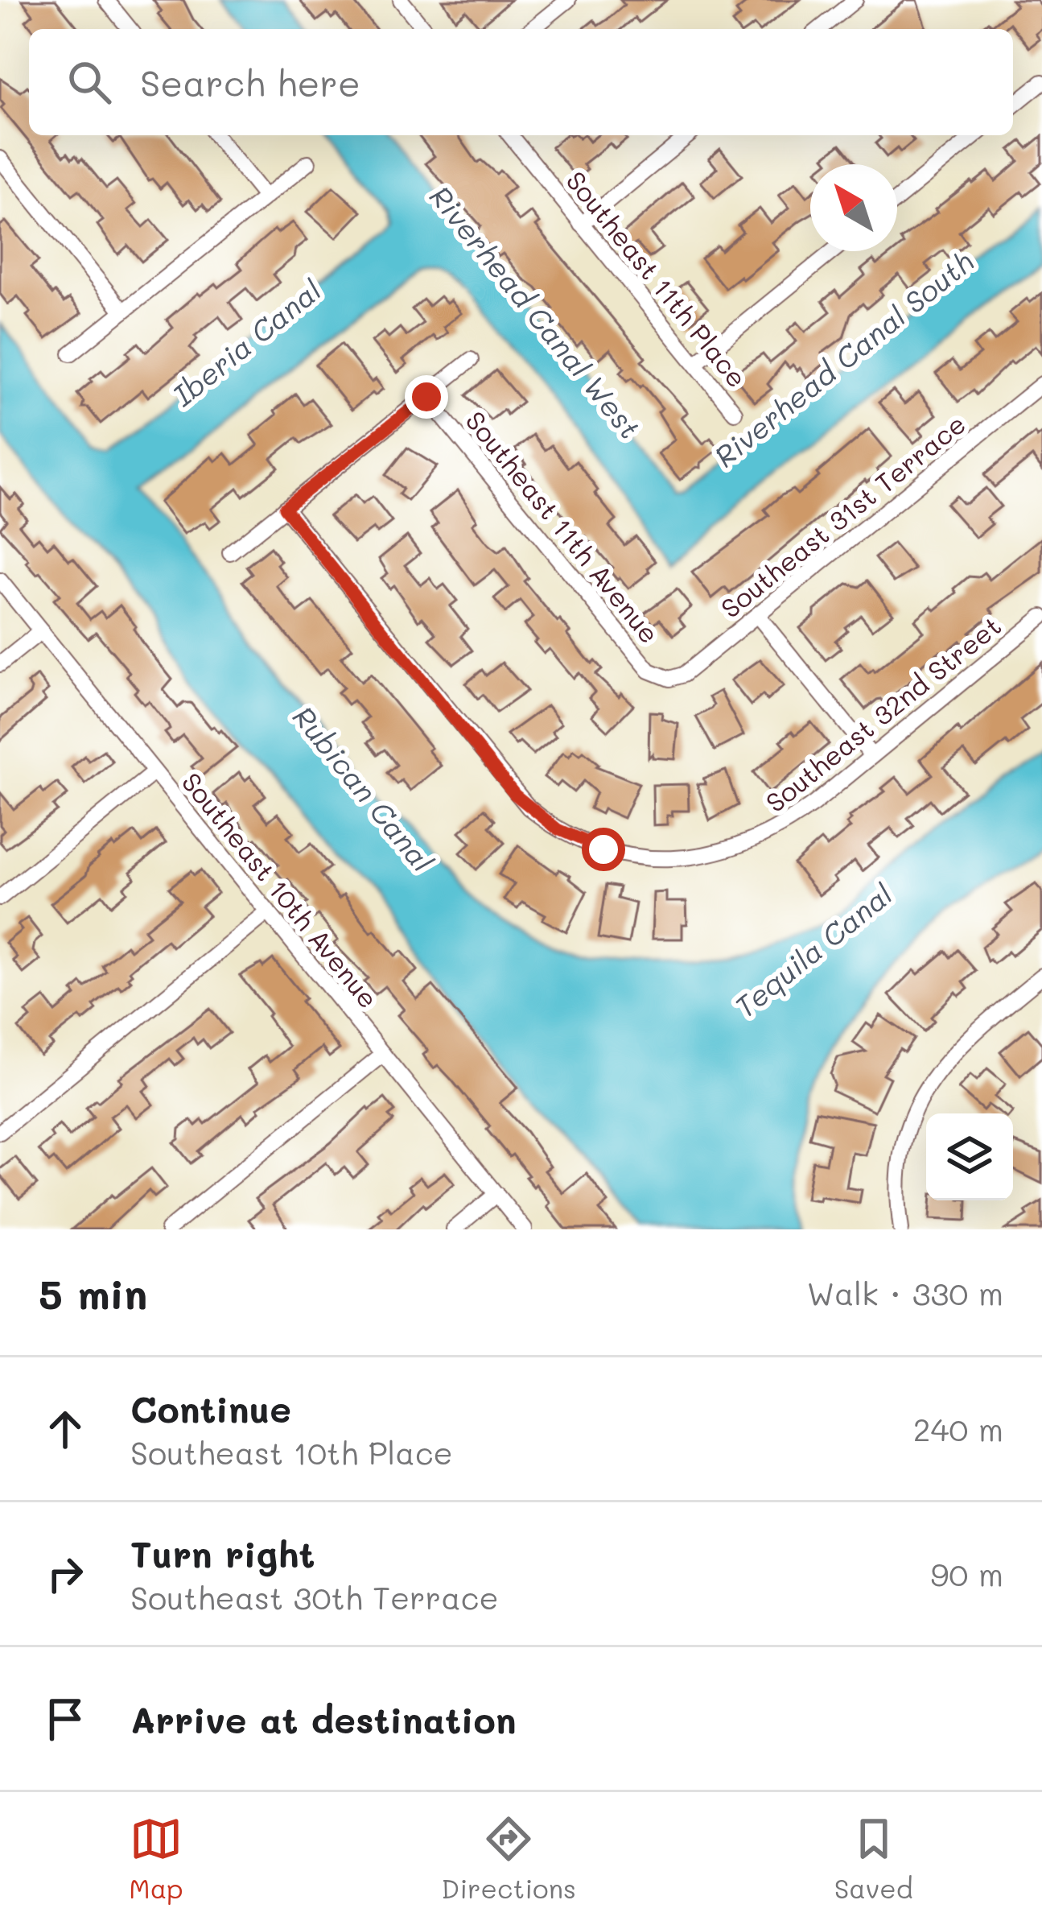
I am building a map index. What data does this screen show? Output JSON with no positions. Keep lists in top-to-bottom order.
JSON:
{
  "streets": {
    "street": [
      "Southeast 11th Place",
      "Southeast 31st Terrace",
      "Southeast 11th Avenue",
      "Southeast 32nd Street",
      "Southeast 10th Avenue"
    ]
  },
  "crossings": [
    ["Southeast 31st Terrace", "Southeast 11th Avenue"]
  ],
  "water": [
    "Riverhead Canal West",
    "Iberia Canal",
    "Riverhead Canal South",
    "Rubican Canal",
    "Tequila Canal"
  ],
  "north": "top left",
  "page": {
    "search": "Search here",
    "heading": ["5 min", "Walk · 330 m"],
    "list": [
      ["Continue", "Southeast 10th Place", "240 m"],
      ["Turn right", "Southeast 30th Terrace", "90 m"],
      "Arrive at destination"
    ],
    "nav": ["Map", "Directions", "Saved"]
  }
}
